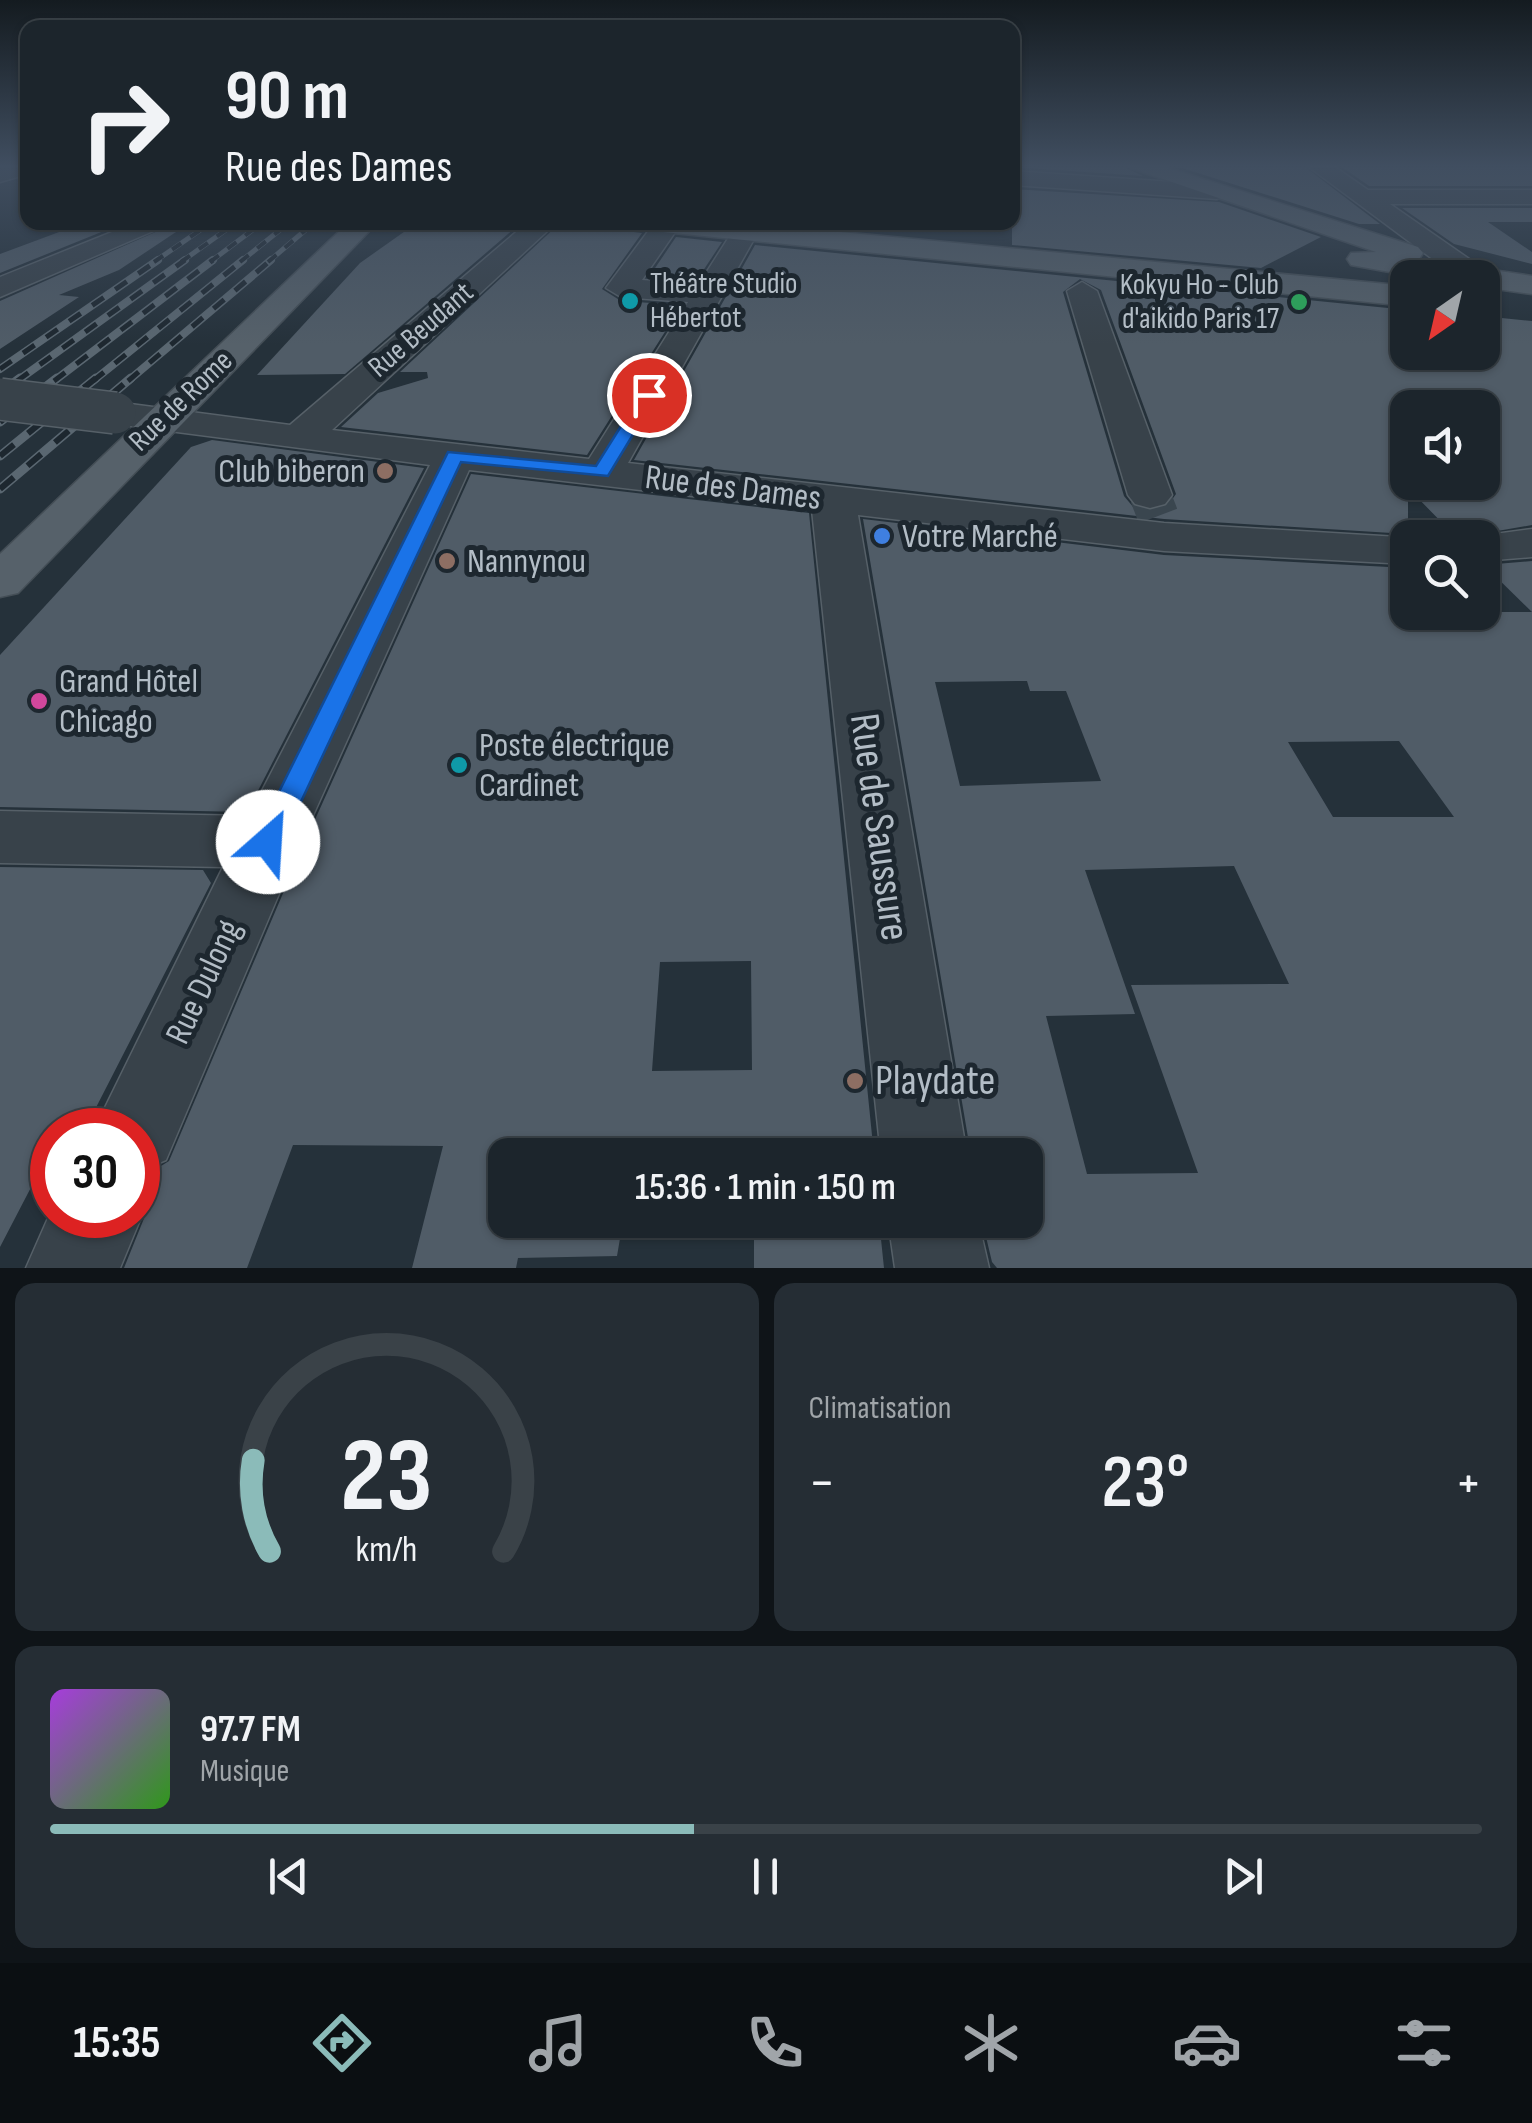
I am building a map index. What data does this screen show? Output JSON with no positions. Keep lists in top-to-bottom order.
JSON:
{
  "streets": {
    "main road": ["Rue de Rome"],
    "street": [
      "Rue Beudant",
      "Rue des Dames",
      "Rue de Saussure",
      "Rue Dulong"
    ]
  },
  "crossings": [
    ["Rue Beudant", "Rue des Dames"],
    ["Rue de Rome", "Rue des Dames"],
    ["Rue des Dames", "Rue de Saussure"],
    ["Rue des Dames", "Rue Dulong"]
  ],
  "places": [
    "Théâtre Studio Hébertot",
    "Kokyu Ho - Club d'aikido Paris 17",
    "Club biberon",
    "Votre Marché",
    "Nannynou",
    "Grand Hôtel Chicago",
    "Poste électrique Cardinet",
    "Playdate"
  ],
  "north": "bottom left",
  "page": {
    "turn": ["90 m", "Rue des Dames"],
    "limit": "30",
    "trip": "15:36 · 1 min · 150 m",
    "tile": "Climatisation",
    "heat": ["−", "23°", "+"],
    "song": ["97.7 FM", "Musique"],
    "tabs": "15:35",
    "gauge": ["23", "km/h"]
  }
}
